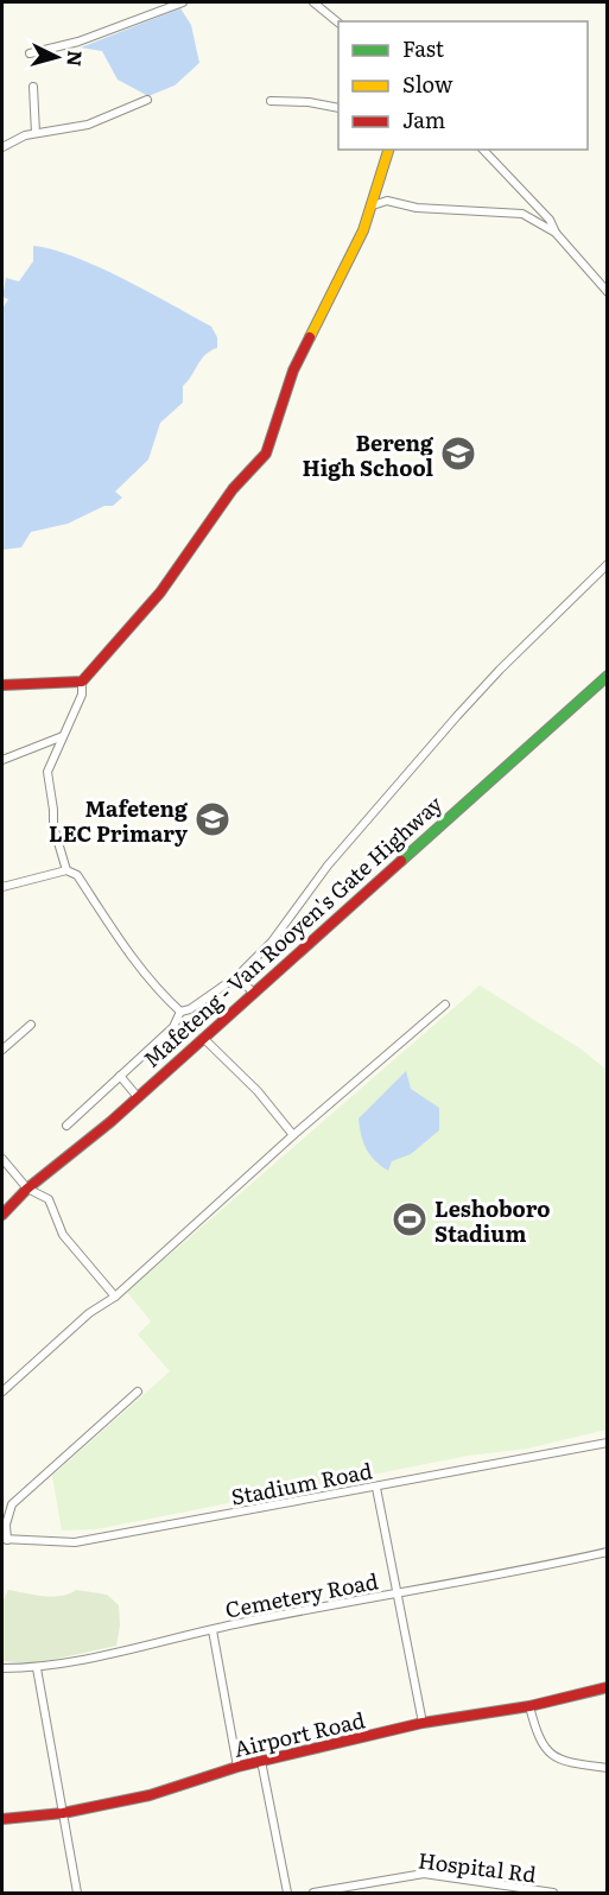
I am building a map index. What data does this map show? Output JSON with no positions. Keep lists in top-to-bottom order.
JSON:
{
  "streets": {
    "street": [
      "Mafeteng - Van Rooyen's Gate Highway",
      "Stadium Road",
      "Cemetery Road",
      "Airport Road",
      "Hospital Rd"
    ]
  },
  "places": {
    "school or university": ["Bereng High School", "Mafeteng LEC Primary"],
    "sports": ["Leshoboro Stadium"]
  },
  "legend": ["Fast", "Slow", "Jam"],
  "north": "right"
}
